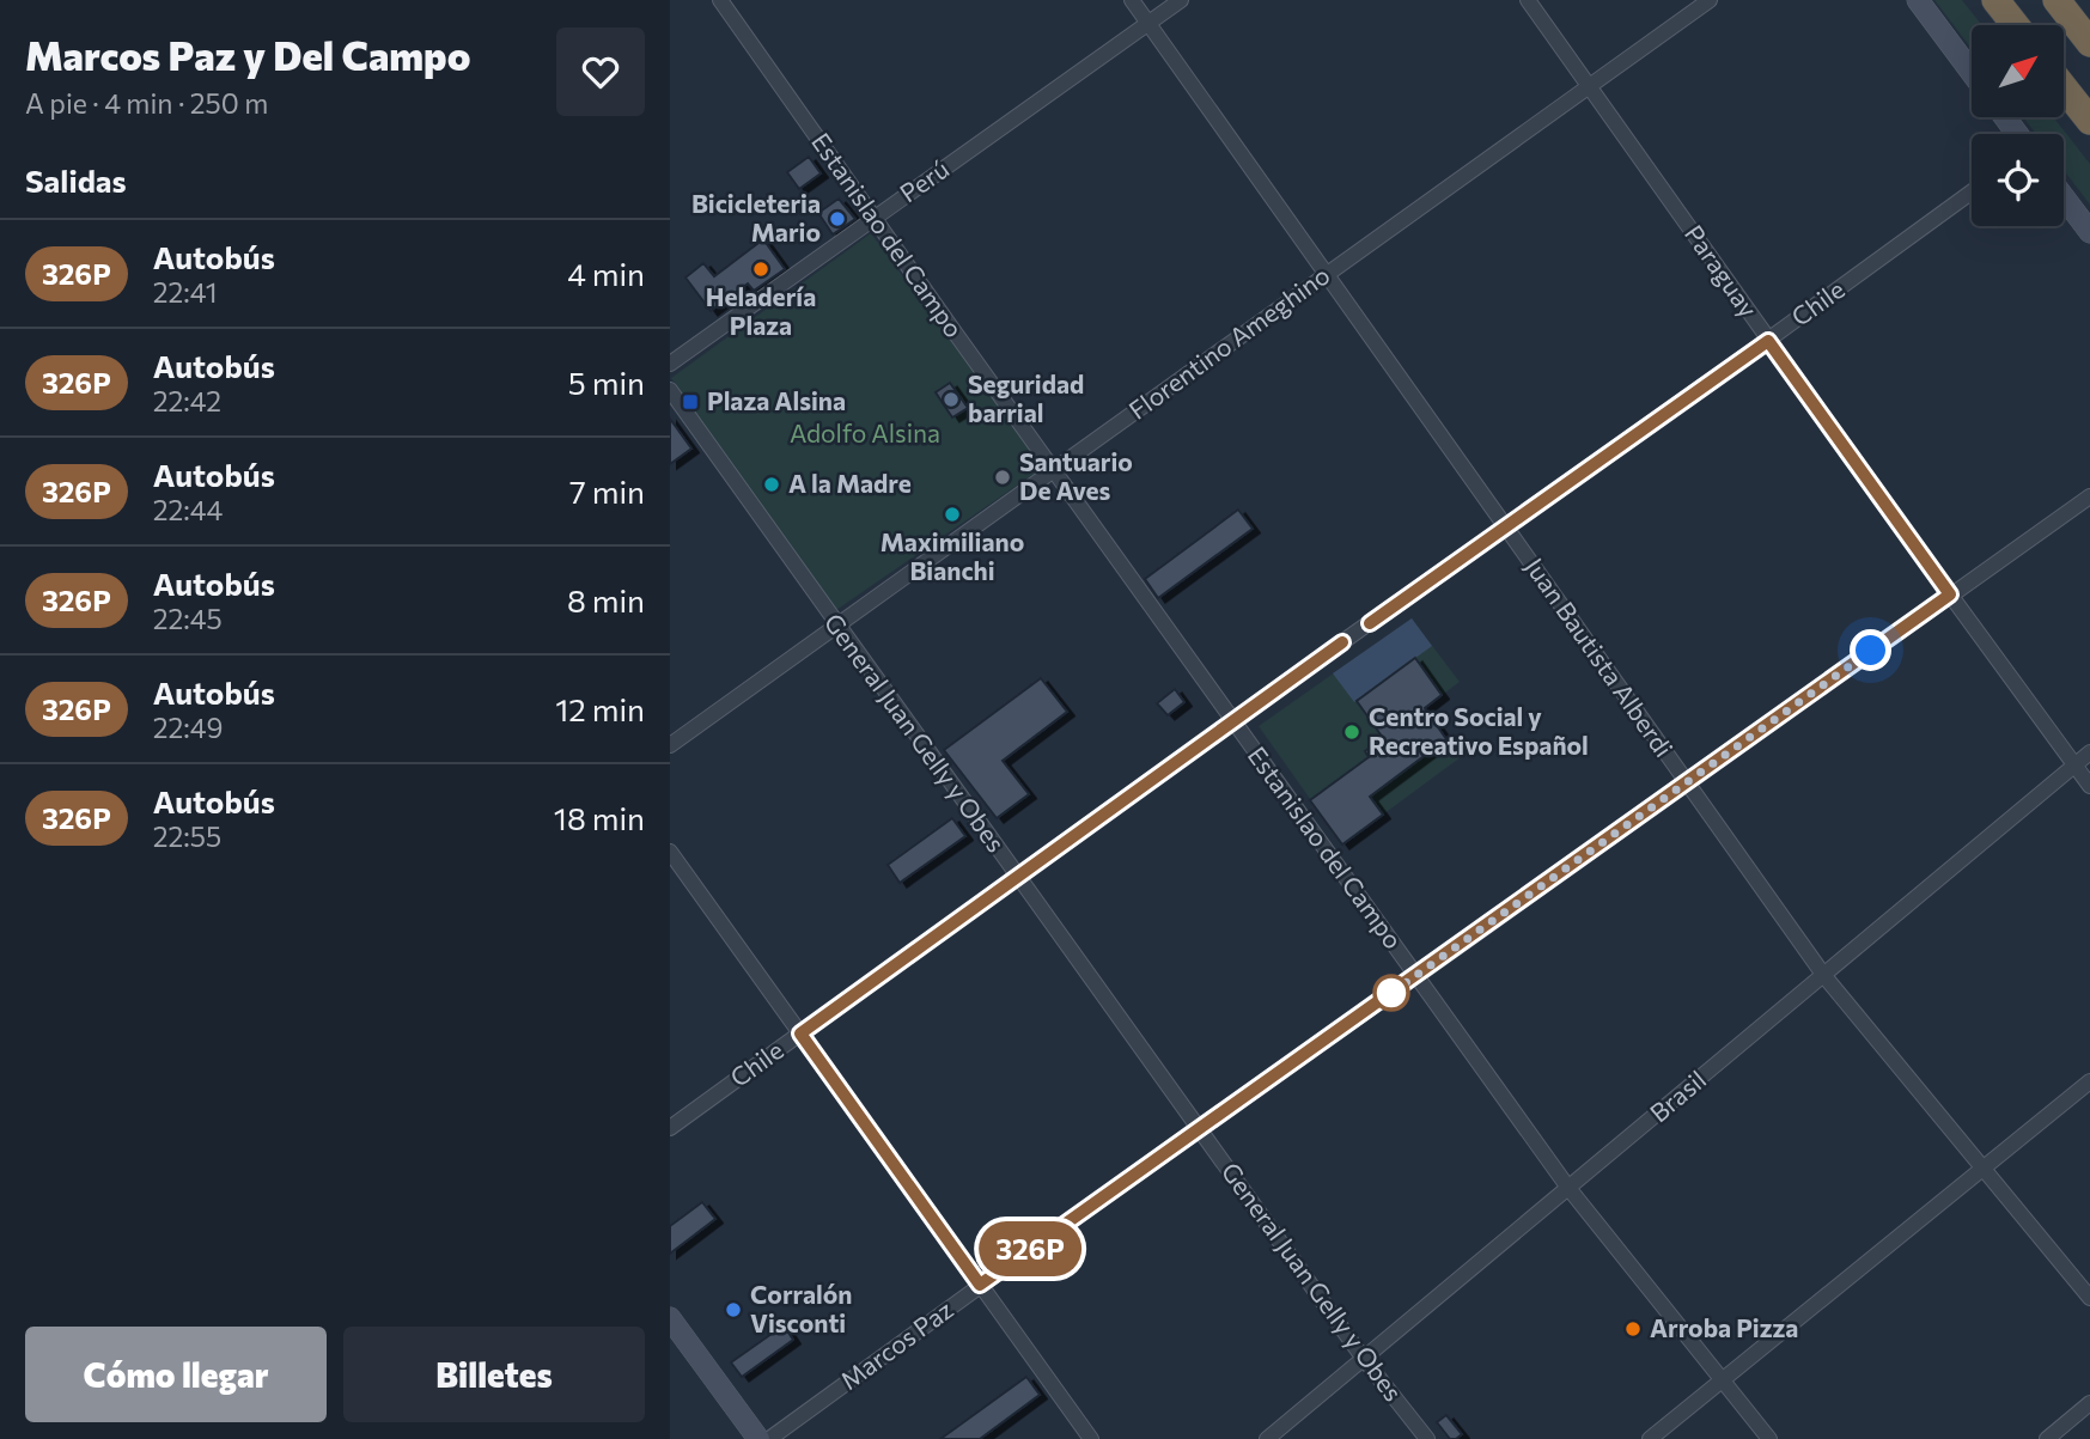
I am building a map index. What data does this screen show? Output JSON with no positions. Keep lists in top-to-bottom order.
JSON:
{
  "streets": {
    "street": [
      "Perú",
      "Estanislao del Campo",
      "Paraguay",
      "Chile",
      "Florentino Ameghino",
      "Juan Bautista Alberdi",
      "General Juan Gelly y Obes",
      "Brasil",
      "Marcos Paz"
    ]
  },
  "crossings": [
    ["Perú", "Estanislao del Campo"],
    ["Perú", "Juan Bautista Alberdi"],
    ["Estanislao del Campo", "Chile"],
    ["Estanislao del Campo", "Florentino Ameghino"],
    ["Estanislao del Campo", "Brasil"],
    ["Estanislao del Campo", "Marcos Paz"],
    ["Paraguay", "Chile"],
    ["Paraguay", "Florentino Ameghino"],
    ["Paraguay", "Brasil"],
    ["Paraguay", "Marcos Paz"],
    ["Chile", "Juan Bautista Alberdi"],
    ["Chile", "General Juan Gelly y Obes"],
    ["Florentino Ameghino", "Juan Bautista Alberdi"],
    ["Florentino Ameghino", "General Juan Gelly y Obes"],
    ["Juan Bautista Alberdi", "Brasil"],
    ["Juan Bautista Alberdi", "Marcos Paz"],
    ["General Juan Gelly y Obes", "Brasil"],
    ["General Juan Gelly y Obes", "Marcos Paz"]
  ],
  "parks": ["Adolfo Alsina"],
  "places": {
    "other": [
      "Bicicleteria Mario",
      "Heladería Plaza",
      "Seguridad barrial",
      "Santuario De Aves",
      "A la Madre",
      "Maximiliano Bianchi",
      "Centro Social y Recreativo Español",
      "Corralón Visconti",
      "Arroba Pizza"
    ],
    "transit": ["Plaza Alsina"]
  },
  "lines": ["bus line 326P"],
  "north": "top right",
  "page": {
    "heading": [
      ["Marcos Paz y Del Campo", "A pie · 4 min · 250 m"],
      "Salidas"
    ],
    "on_map": "326P",
    "list": [
      {
        "mark": "326P",
        "name": "Autobús",
        "note": "22:41",
        "value": "4 min"
      },
      {
        "mark": "326P",
        "name": "Autobús",
        "note": "22:42",
        "value": "5 min"
      },
      {
        "mark": "326P",
        "name": "Autobús",
        "note": "22:44",
        "value": "7 min"
      },
      {
        "mark": "326P",
        "name": "Autobús",
        "note": "22:45",
        "value": "8 min"
      },
      {
        "mark": "326P",
        "name": "Autobús",
        "note": "22:49",
        "value": "12 min"
      },
      {
        "mark": "326P",
        "name": "Autobús",
        "note": "22:55",
        "value": "18 min"
      }
    ],
    "buttons": ["Cómo llegar", "Billetes"]
  }
}
